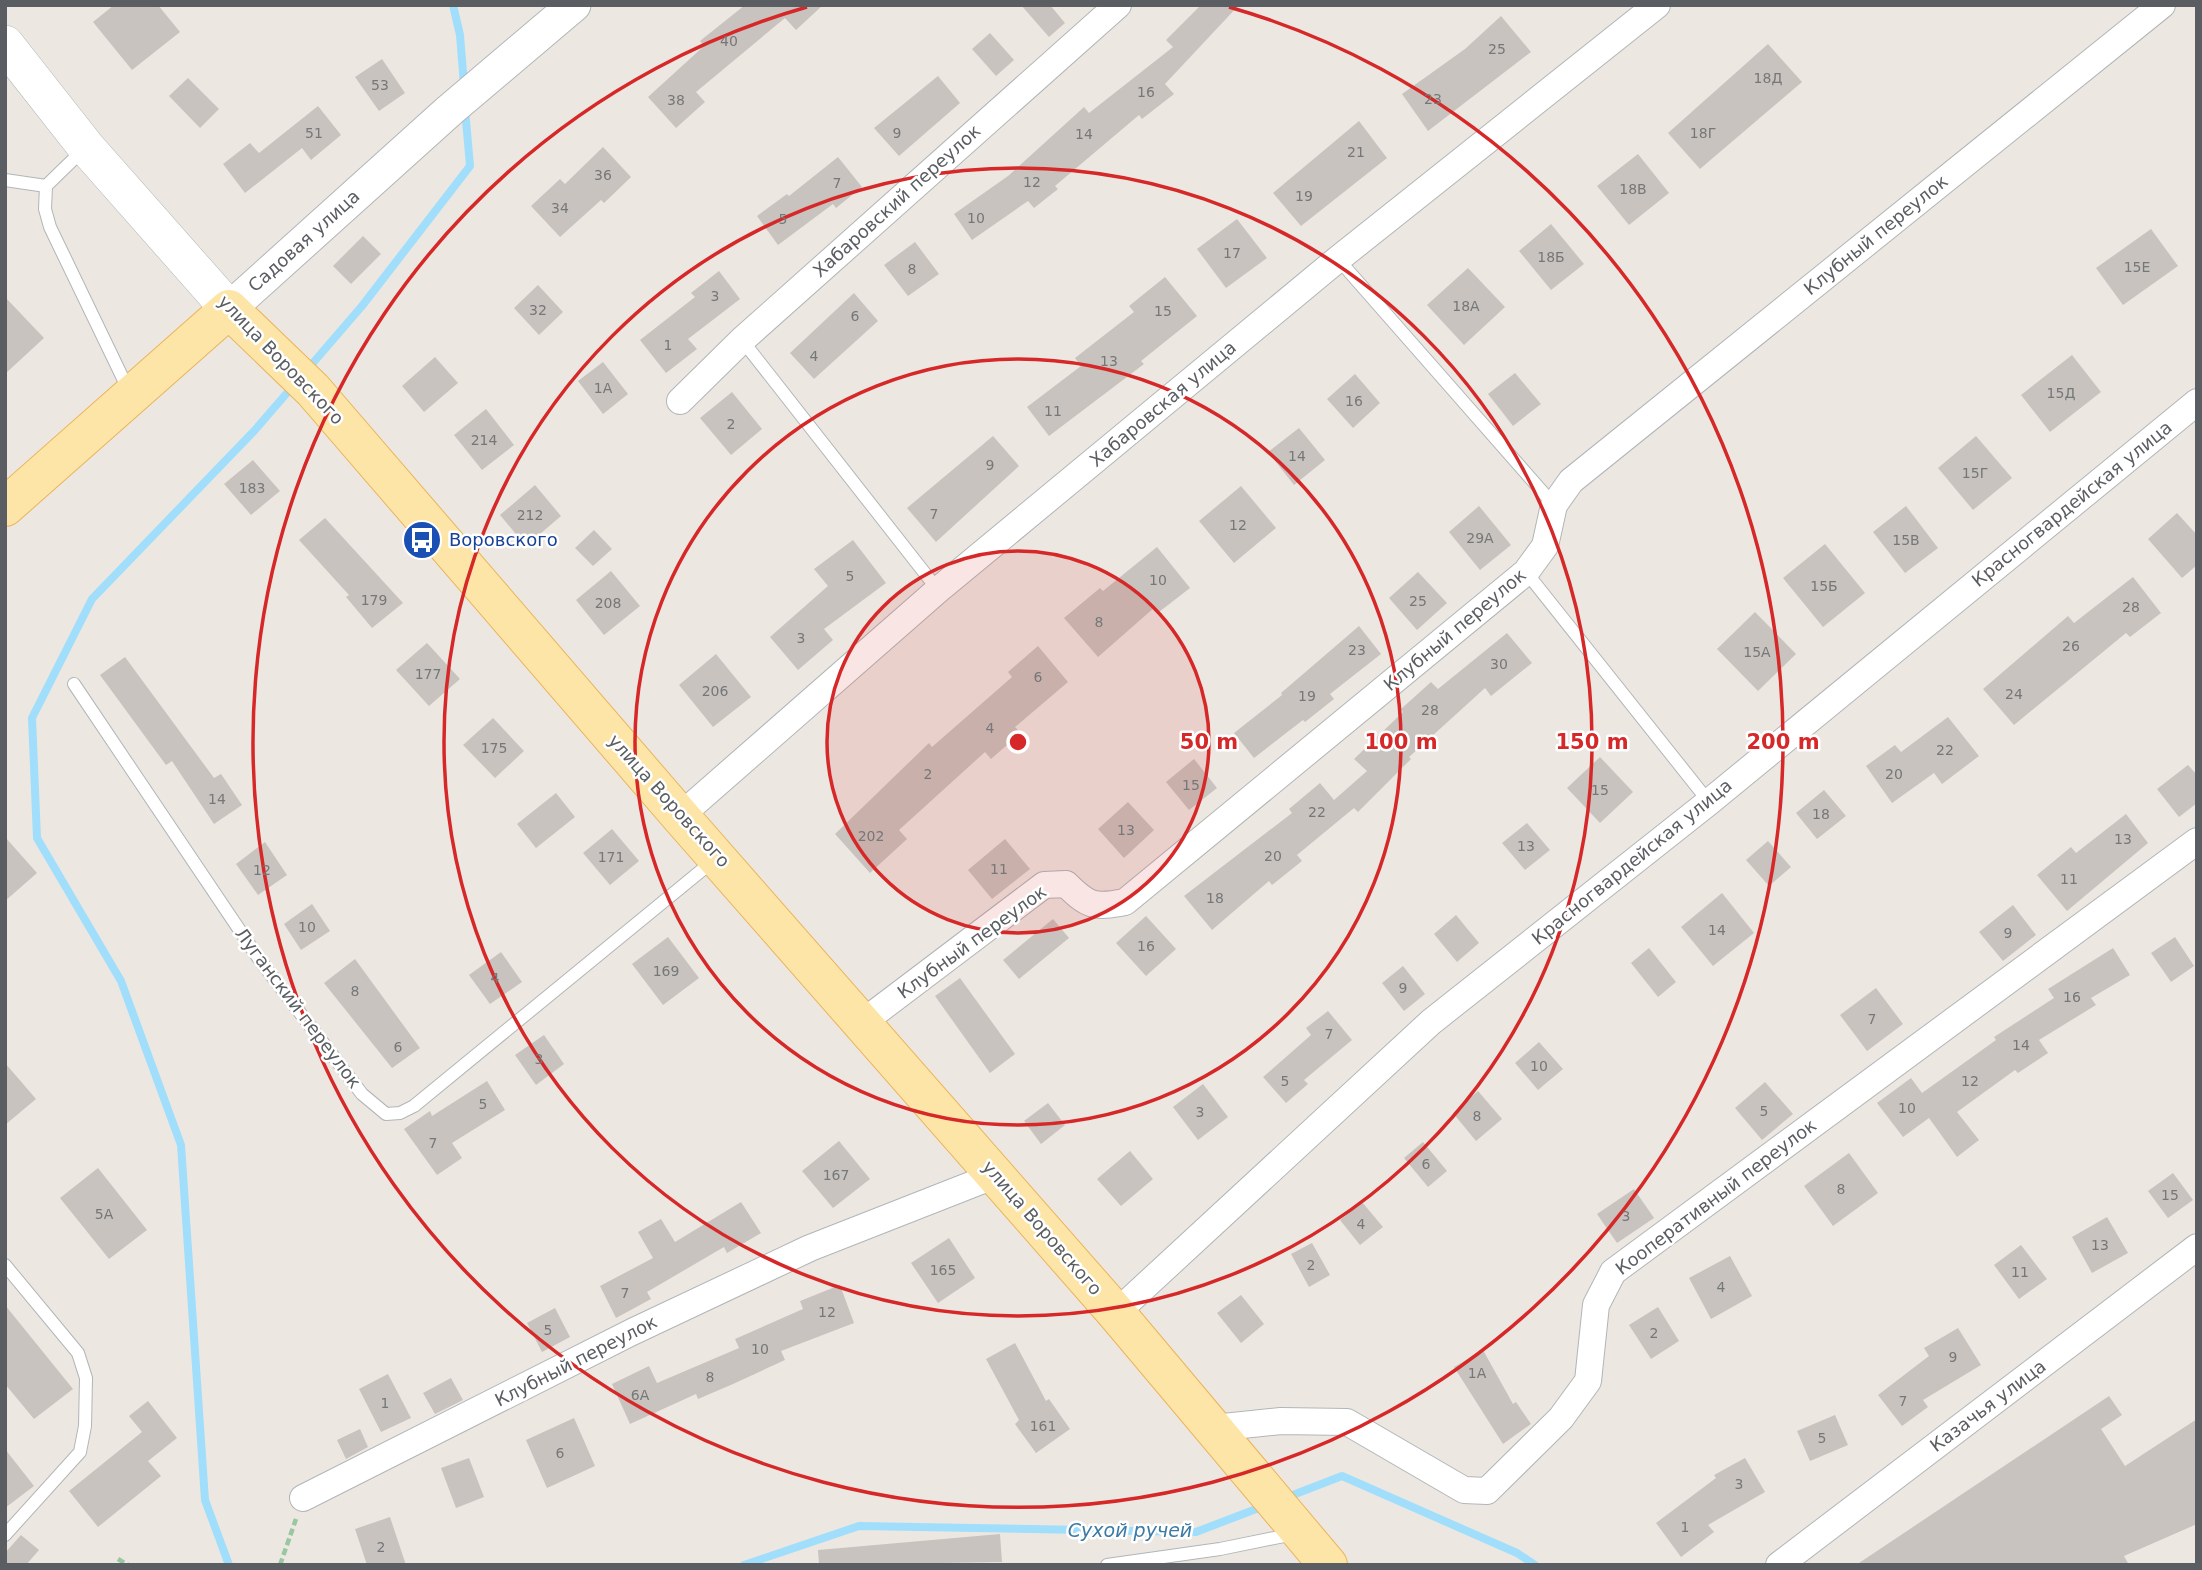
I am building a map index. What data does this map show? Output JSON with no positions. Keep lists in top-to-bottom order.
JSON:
{
  "streets": {
    "main road": ["Садовая улица", "улица Воровского"],
    "street": [
      "Хабаровский переулок",
      "Клубный переулок",
      "Хабаровская улица",
      "Красногвардейская улица",
      "Кооперативный переулок",
      "Казачья улица"
    ],
    "lane": ["Луганский переулок"]
  },
  "crossings": [
    ["Клубный переулок", "улица Воровского"],
    ["Садовая улица", "улица Воровского"],
    ["улица Воровского", "Хабаровская улица"],
    ["улица Воровского", "Красногвардейская улица"],
    ["улица Воровского", "Луганский переулок"],
    ["улица Воровского", "Кооперативный переулок"]
  ],
  "water": ["Сухой ручей"],
  "places": {
    "bus stop": ["Воровского"]
  },
  "house_numbers": [
    "40",
    "25",
    "18Д",
    "53",
    "16",
    "23",
    "38",
    "51",
    "9",
    "18Г",
    "14",
    "21",
    "36",
    "12",
    "7",
    "18В",
    "19",
    "34",
    "10",
    "5",
    "17",
    "18Б",
    "15Е",
    "8",
    "3",
    "18А",
    "32",
    "15",
    "6",
    "1",
    "4",
    "13",
    "1А",
    "15Д",
    "16",
    "11",
    "2",
    "214",
    "14",
    "9",
    "15Г",
    "183",
    "7",
    "212",
    "12",
    "29А",
    "15В",
    "5",
    "10",
    "15Б",
    "179",
    "25",
    "208",
    "28",
    "8",
    "3",
    "26",
    "23",
    "15А",
    "30",
    "177",
    "6",
    "206",
    "24",
    "19",
    "28",
    "4",
    "175",
    "22",
    "2",
    "20",
    "15",
    "15",
    "14",
    "22",
    "18",
    "13",
    "202",
    "13",
    "13",
    "20",
    "171",
    "11",
    "12",
    "11",
    "18",
    "10",
    "14",
    "9",
    "16",
    "169",
    "4",
    "9",
    "8",
    "16",
    "7",
    "7",
    "14",
    "6",
    "3",
    "10",
    "5",
    "12",
    "5",
    "10",
    "5",
    "3",
    "8",
    "7",
    "6",
    "167",
    "8",
    "15",
    "5А",
    "3",
    "4",
    "13",
    "2",
    "165",
    "11",
    "4",
    "7",
    "12",
    "5",
    "2",
    "10",
    "9",
    "1А",
    "8",
    "6А",
    "7",
    "1",
    "161",
    "5",
    "6",
    "3",
    "1",
    "2"
  ],
  "rings": [
    "50 m",
    "100 m",
    "150 m",
    "200 m"
  ]
}
